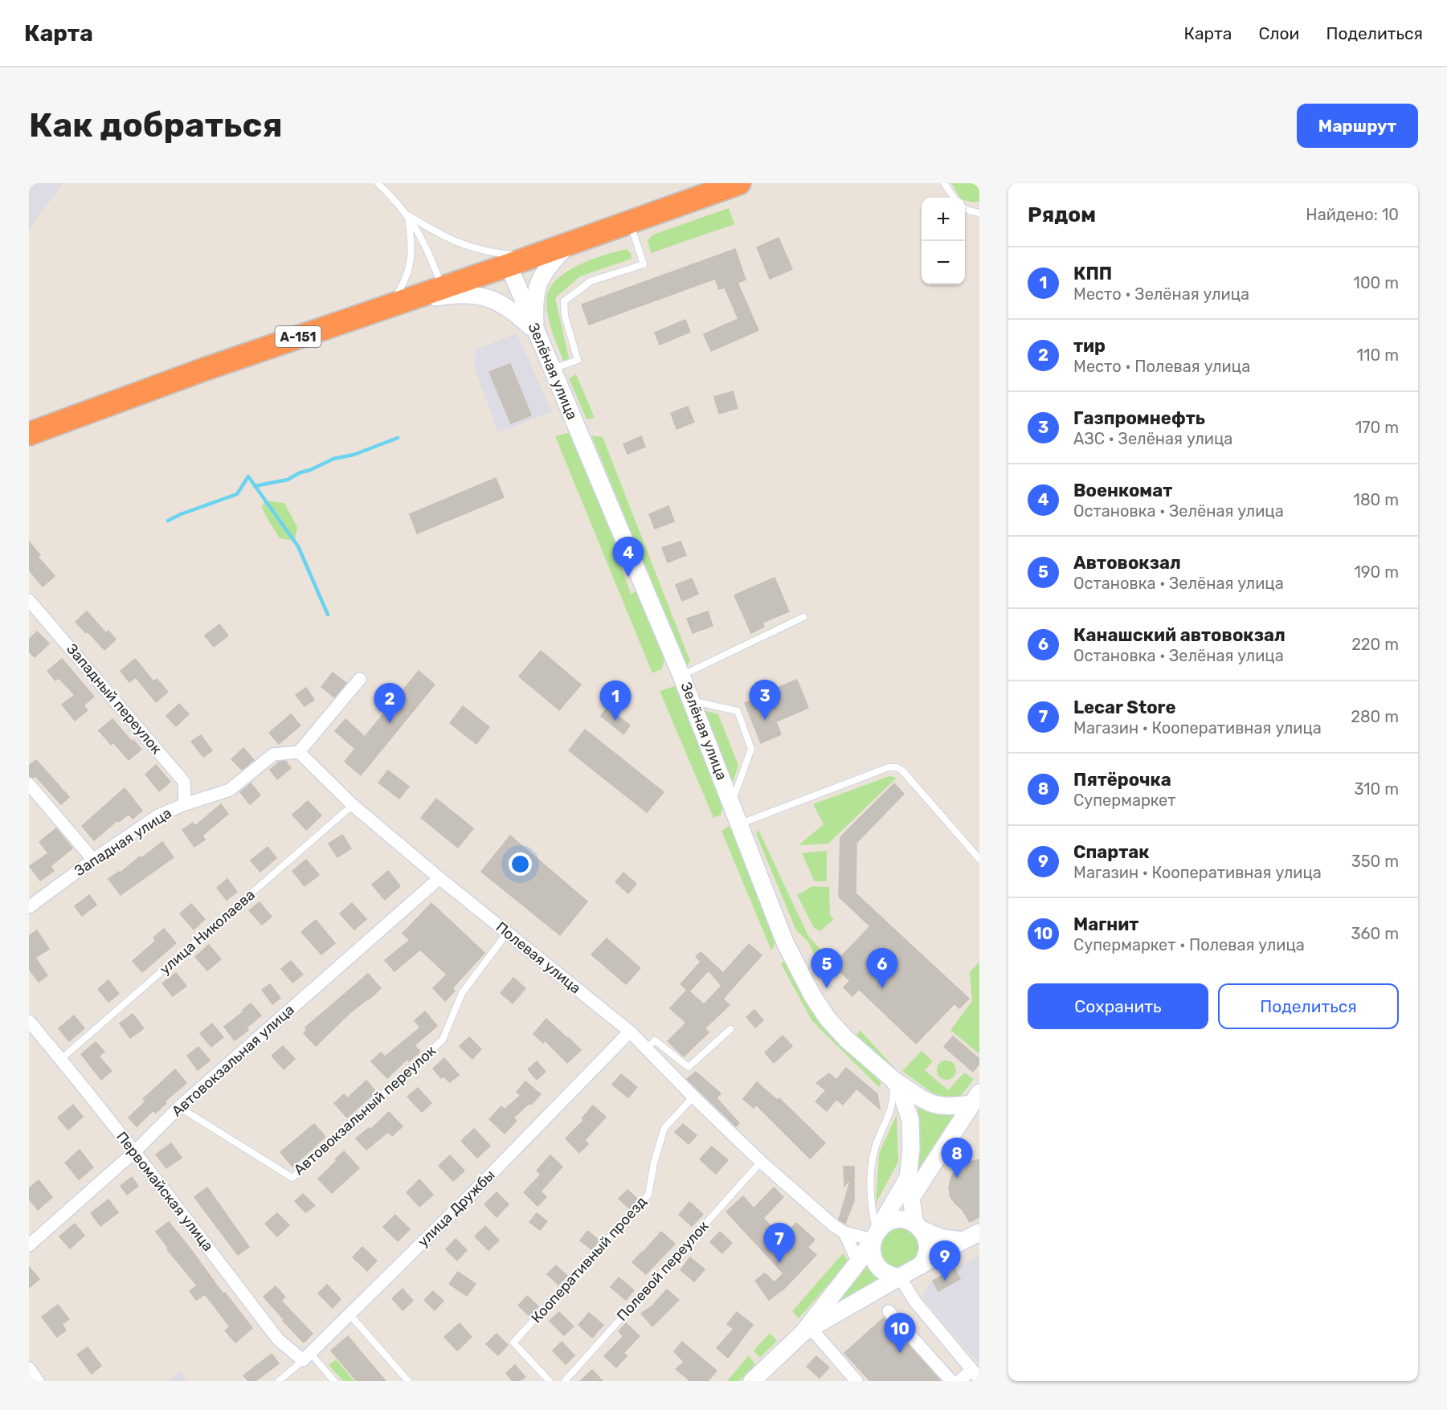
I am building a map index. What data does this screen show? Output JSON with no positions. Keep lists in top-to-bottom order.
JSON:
{
  "streets": {
    "highway": ["А-151"],
    "main road": ["Зелёная улица"],
    "street": [
      "Западный переулок",
      "Западная улица",
      "Полевая улица",
      "Автовокзальная улица",
      "Первомайская улица",
      "улица Дружбы"
    ],
    "lane": [
      "улица Николаева",
      "Автовокзальный переулок",
      "Кооперативный проезд",
      "Полевой переулок"
    ]
  },
  "crossings": [
    ["А-151", "Зелёная улица"],
    ["Зелёная улица", "Полевая улица"],
    ["Западный переулок", "Западная улица"],
    ["Западная улица", "Полевая улица"],
    ["улица Николаева", "Полевая улица"],
    ["улица Николаева", "Первомайская улица"],
    ["Полевая улица", "Автовокзальная улица"],
    ["Полевая улица", "Автовокзальный переулок"],
    ["Полевая улица", "улица Дружбы"],
    ["Полевая улица", "Кооперативный проезд"],
    ["Полевая улица", "Полевой переулок"],
    ["Автовокзальная улица", "Автовокзальный переулок"],
    ["Автовокзальная улица", "Первомайская улица"],
    ["Первомайская улица", "улица Дружбы"]
  ],
  "page": {
    "header": "Карта",
    "nav": ["Карта", "Слои", "Поделиться"],
    "buttons": [
      "Маршрут",
      ["Сохранить", "Поделиться"]
    ],
    "title": "Как добраться",
    "heading": ["Рядом", "Найдено: 10"],
    "map_buttons": ["+", "−"],
    "list": [
      {
        "mark": "1",
        "name": "КПП",
        "note": "Место · Зелёная улица",
        "value": "100 m"
      },
      {
        "mark": "2",
        "name": "тир",
        "note": "Место · Полевая улица",
        "value": "110 m"
      },
      {
        "mark": "3",
        "name": "Газпромнефть",
        "note": "АЗС · Зелёная улица",
        "value": "170 m"
      },
      {
        "mark": "4",
        "name": "Военкомат",
        "note": "Остановка · Зелёная улица",
        "value": "180 m"
      },
      {
        "mark": "5",
        "name": "Автовокзал",
        "note": "Остановка · Зелёная улица",
        "value": "190 m"
      },
      {
        "mark": "6",
        "name": "Канашский автовокзал",
        "note": "Остановка · Зелёная улица",
        "value": "220 m"
      },
      {
        "mark": "7",
        "name": "Lecar Store",
        "note": "Магазин · Кооперативная улица",
        "value": "280 m"
      },
      {
        "mark": "8",
        "name": "Пятёрочка",
        "note": "Супермаркет",
        "value": "310 m"
      },
      {
        "mark": "9",
        "name": "Спартак",
        "note": "Магазин · Кооперативная улица",
        "value": "350 m"
      },
      {
        "mark": "10",
        "name": "Магнит",
        "note": "Супермаркет · Полевая улица",
        "value": "360 m"
      }
    ],
    "pins": [
      "4",
      "3",
      "1",
      "2",
      "5",
      "6",
      "8",
      "7",
      "9",
      "10"
    ]
  }
}
